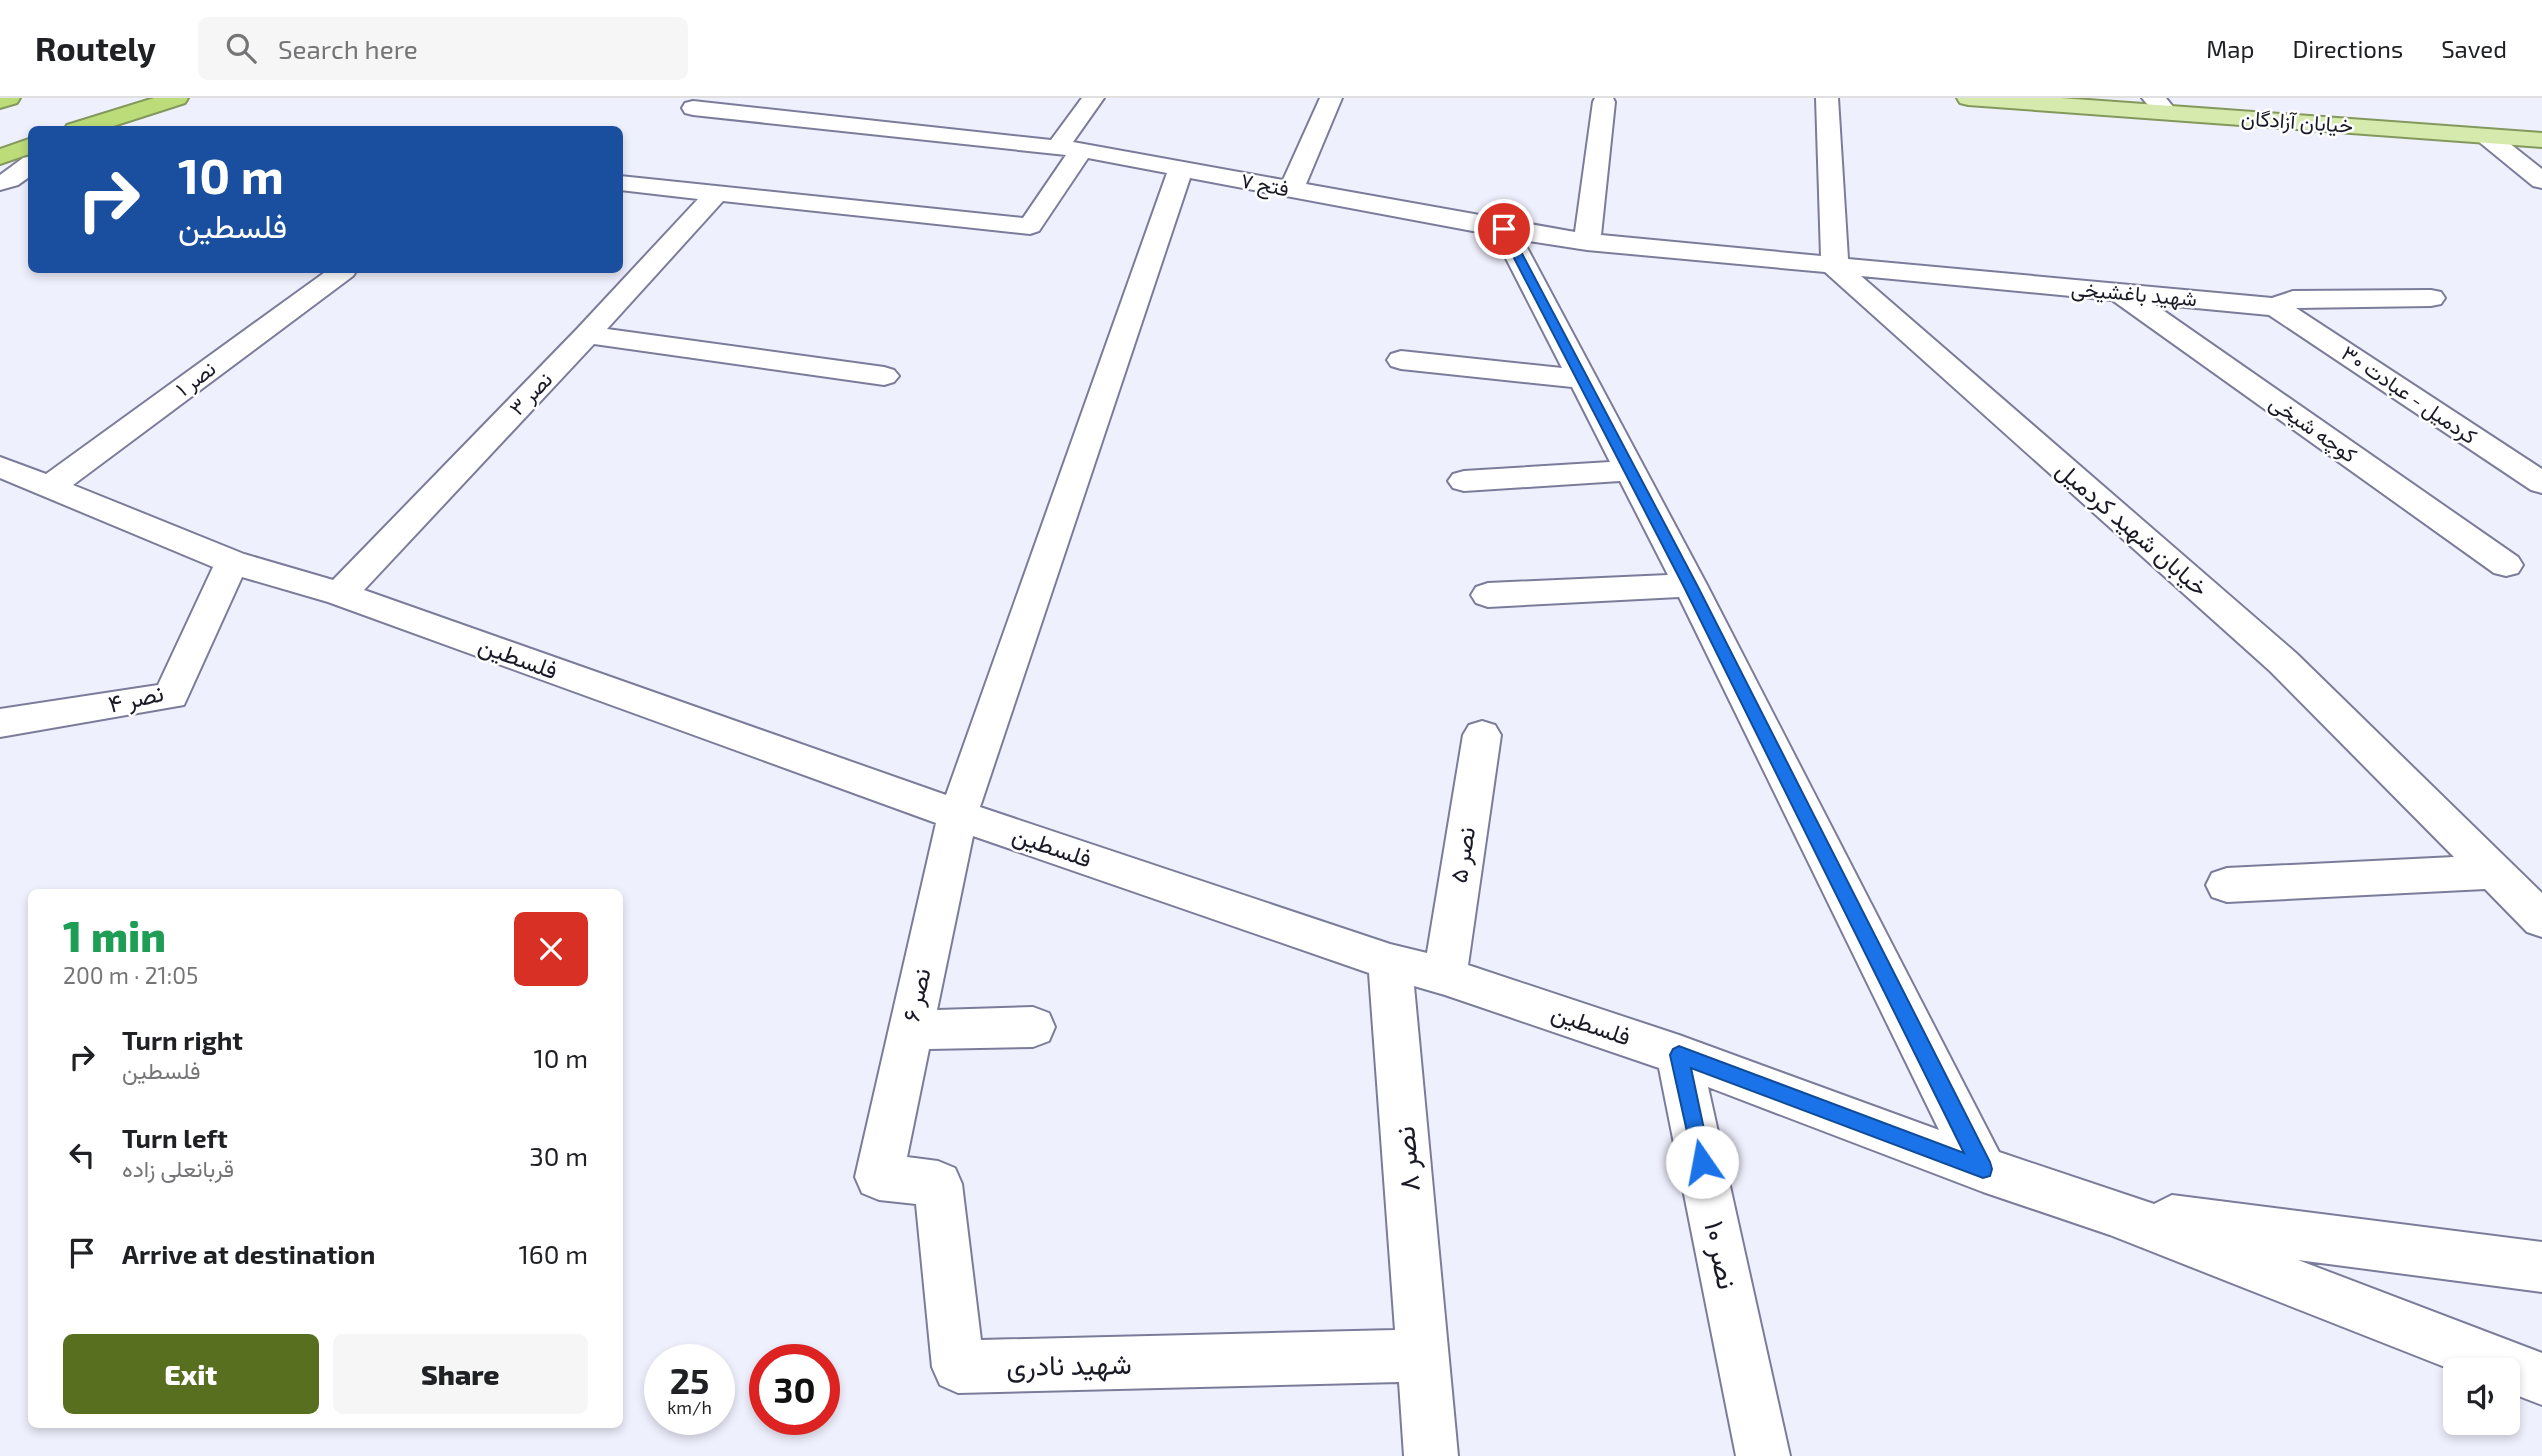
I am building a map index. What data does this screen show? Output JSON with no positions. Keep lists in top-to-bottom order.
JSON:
{
  "streets": {
    "main road": ["خیابان آزادگان"],
    "street": [
      "فتح ۷",
      "شهید باغشیخی",
      "نصر ۱",
      "نصر ۳",
      "کردمیل - عبادت ۳۰",
      "کوچه شیخی",
      "خیابان شهید کردمیل",
      "فلسطین",
      "نصر ۴",
      "نصر ۵",
      "نصر ۶",
      "نصر ۸",
      "نصر ۱۰",
      "شهید نادری"
    ]
  },
  "crossings": [
    ["فتح ۷", "شهید باغشیخی"],
    ["فتح ۷", "خیابان شهید کردمیل"],
    ["فتح ۷", "نصر ۶"],
    ["شهید باغشیخی", "کردمیل - عبادت ۳۰"],
    ["شهید باغشیخی", "کوچه شیخی"],
    ["شهید باغشیخی", "خیابان شهید کردمیل"],
    ["نصر ۱", "فلسطین"],
    ["نصر ۳", "فلسطین"],
    ["فلسطین", "نصر ۴"],
    ["فلسطین", "نصر ۵"],
    ["فلسطین", "نصر ۶"],
    ["فلسطین", "نصر ۸"],
    ["فلسطین", "نصر ۱۰"],
    ["نصر ۶", "شهید نادری"],
    ["نصر ۸", "شهید نادری"]
  ],
  "page": {
    "header": "Routely",
    "search": "Search here",
    "nav": ["Map", "Directions", "Saved"],
    "turn": ["10 m", "فلسطین"],
    "heading": ["1 min", "200 m · 21:05"],
    "list": [
      {
        "name": "Turn right",
        "note": "فلسطین",
        "value": "10 m"
      },
      {
        "name": "Turn left",
        "note": "قربانعلی زاده",
        "value": "30 m"
      },
      {
        "name": "Arrive at destination",
        "value": "160 m"
      }
    ],
    "buttons": ["Exit", "Share"],
    "speed": "25 km/h",
    "limit": "30"
  }
}
